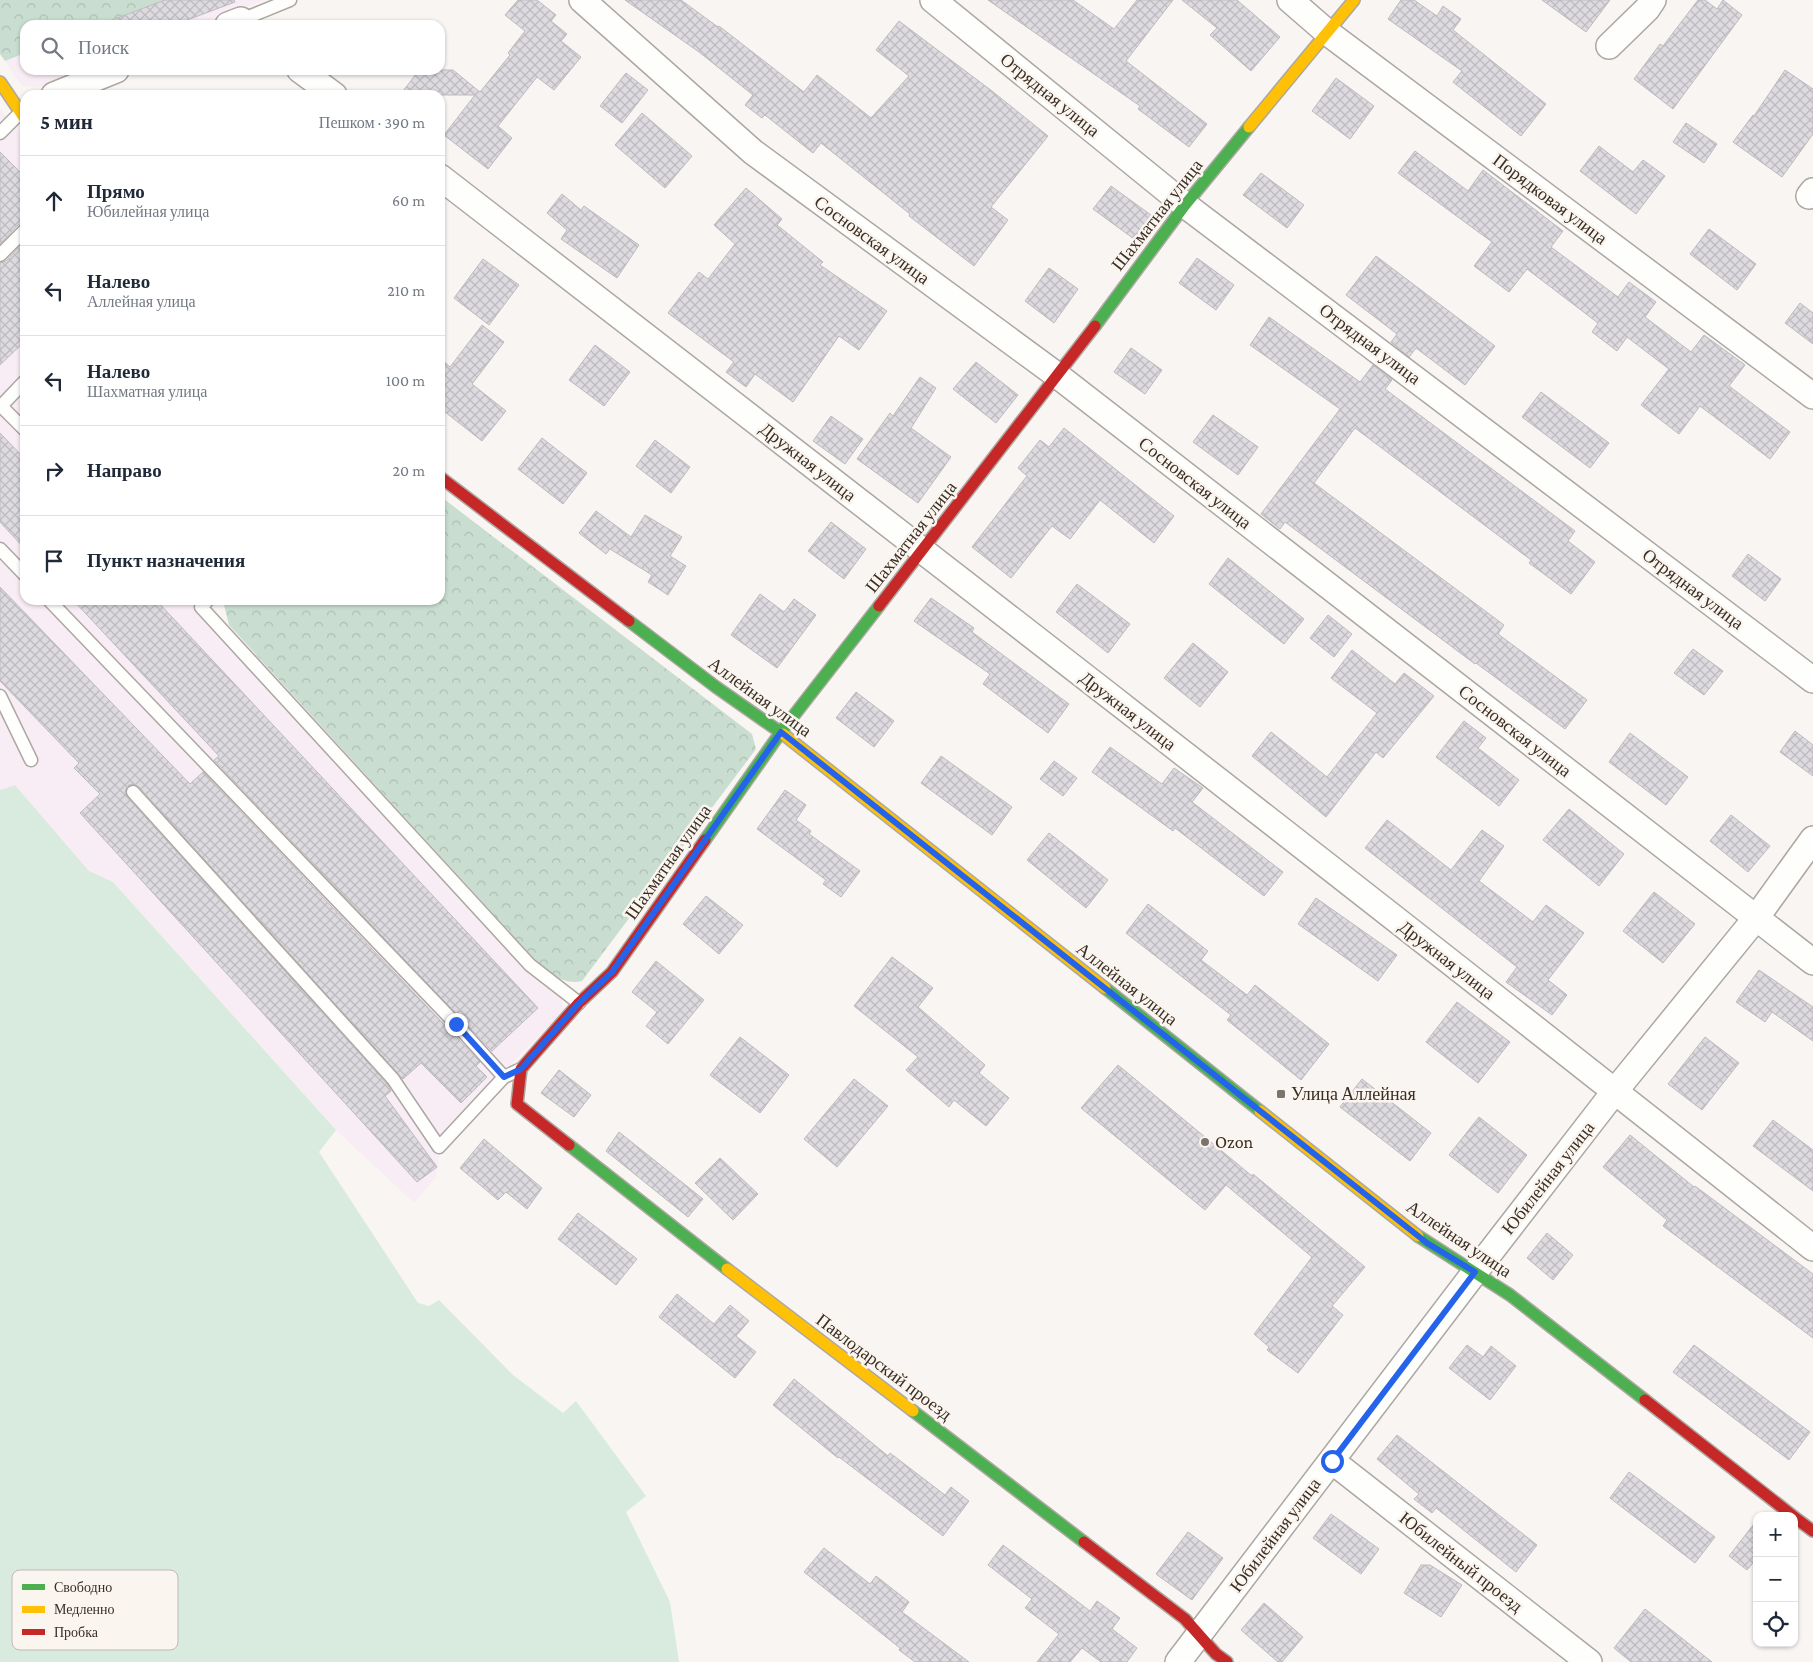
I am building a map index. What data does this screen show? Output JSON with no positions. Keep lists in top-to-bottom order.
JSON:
{
  "streets": {
    "street": [
      "Отрядная улица",
      "Порядковая улица",
      "Шахматная улица",
      "Сосновская улица",
      "Дружная улица",
      "Аллейная улица",
      "Юбилейная улица",
      "Павлодарский проезд",
      "Юбилейный проезд"
    ]
  },
  "crossings": [
    ["Отрядная улица", "Шахматная улица"],
    ["Порядковая улица", "Шахматная улица"],
    ["Шахматная улица", "Сосновская улица"],
    ["Шахматная улица", "Дружная улица"],
    ["Шахматная улица", "Аллейная улица"],
    ["Шахматная улица", "Павлодарский проезд"],
    ["Сосновская улица", "Юбилейная улица"],
    ["Дружная улица", "Юбилейная улица"],
    ["Аллейная улица", "Юбилейная улица"],
    ["Юбилейная улица", "Павлодарский проезд"],
    ["Юбилейная улица", "Юбилейный проезд"]
  ],
  "places": {
    "transit": ["Улица Аллейная"],
    "other": ["Ozon"]
  },
  "legend": ["Свободно", "Медленно", "Пробка"],
  "page": {
    "search": "Поиск",
    "heading": ["5 мин", "Пешком · 390 m"],
    "list": [
      ["Прямо", "Юбилейная улица", "60 m"],
      ["Налево", "Аллейная улица", "210 m"],
      ["Налево", "Шахматная улица", "100 m"],
      ["Направо", "20 m"],
      "Пункт назначения"
    ],
    "map_buttons": ["+", "−"]
  }
}
